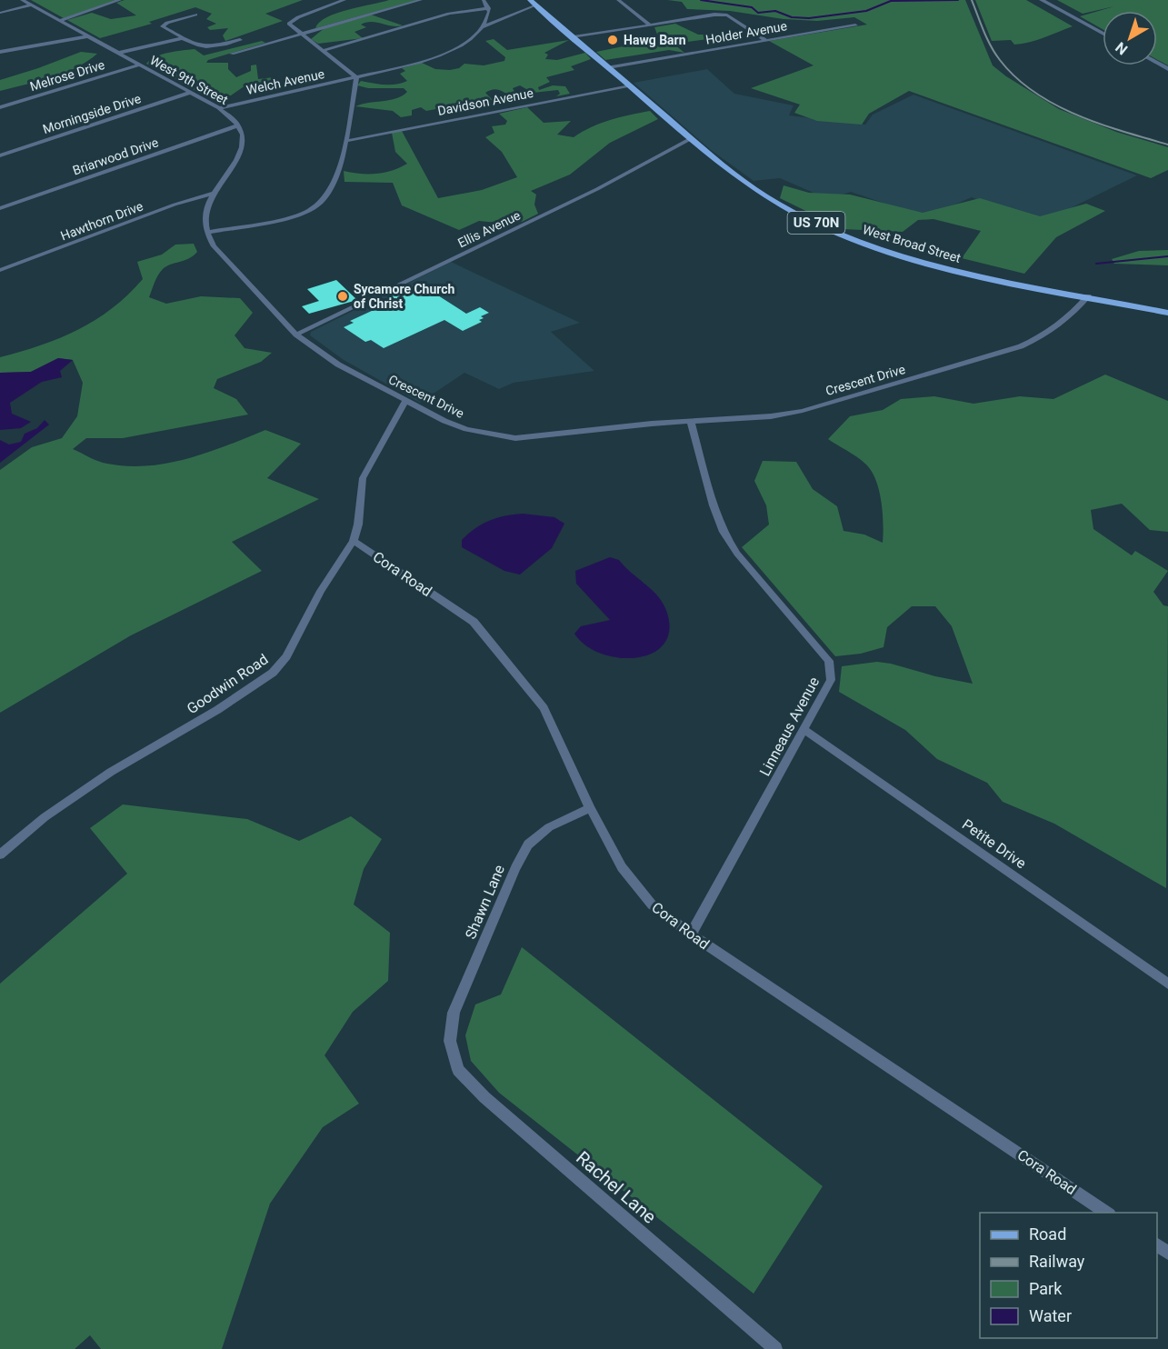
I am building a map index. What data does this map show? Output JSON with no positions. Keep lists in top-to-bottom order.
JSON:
{
  "streets": {
    "main road": ["US 70N", "West Broad Street"],
    "street": [
      "Holder Avenue",
      "Melrose Drive",
      "West 9th Street",
      "Welch Avenue",
      "Davidson Avenue",
      "Morningside Drive",
      "Briarwood Drive",
      "Hawthorn Drive",
      "Ellis Avenue",
      "Crescent Drive",
      "Cora Road",
      "Goodwin Road",
      "Linneaus Avenue",
      "Petite Drive",
      "Shawn Lane",
      "Rachel Lane"
    ]
  },
  "crossings": [
    ["Holder Avenue", "West Broad Street"],
    ["Melrose Drive", "West 9th Street"],
    ["West 9th Street", "Welch Avenue"],
    ["West 9th Street", "Morningside Drive"],
    ["West 9th Street", "Briarwood Drive"],
    ["Davidson Avenue", "West Broad Street"],
    ["Ellis Avenue", "West Broad Street"],
    ["Ellis Avenue", "Crescent Drive"],
    ["West Broad Street", "Crescent Drive"],
    ["Crescent Drive", "Goodwin Road"],
    ["Crescent Drive", "Linneaus Avenue"],
    ["Cora Road", "Goodwin Road"],
    ["Cora Road", "Linneaus Avenue"],
    ["Cora Road", "Shawn Lane"],
    ["Linneaus Avenue", "Petite Drive"],
    ["Shawn Lane", "Rachel Lane"]
  ],
  "places": ["Hawg Barn", "Sycamore Church of Christ"],
  "legend": [
    "Road",
    "Railway",
    "Park",
    "Water"
  ],
  "north": "bottom left"
}
